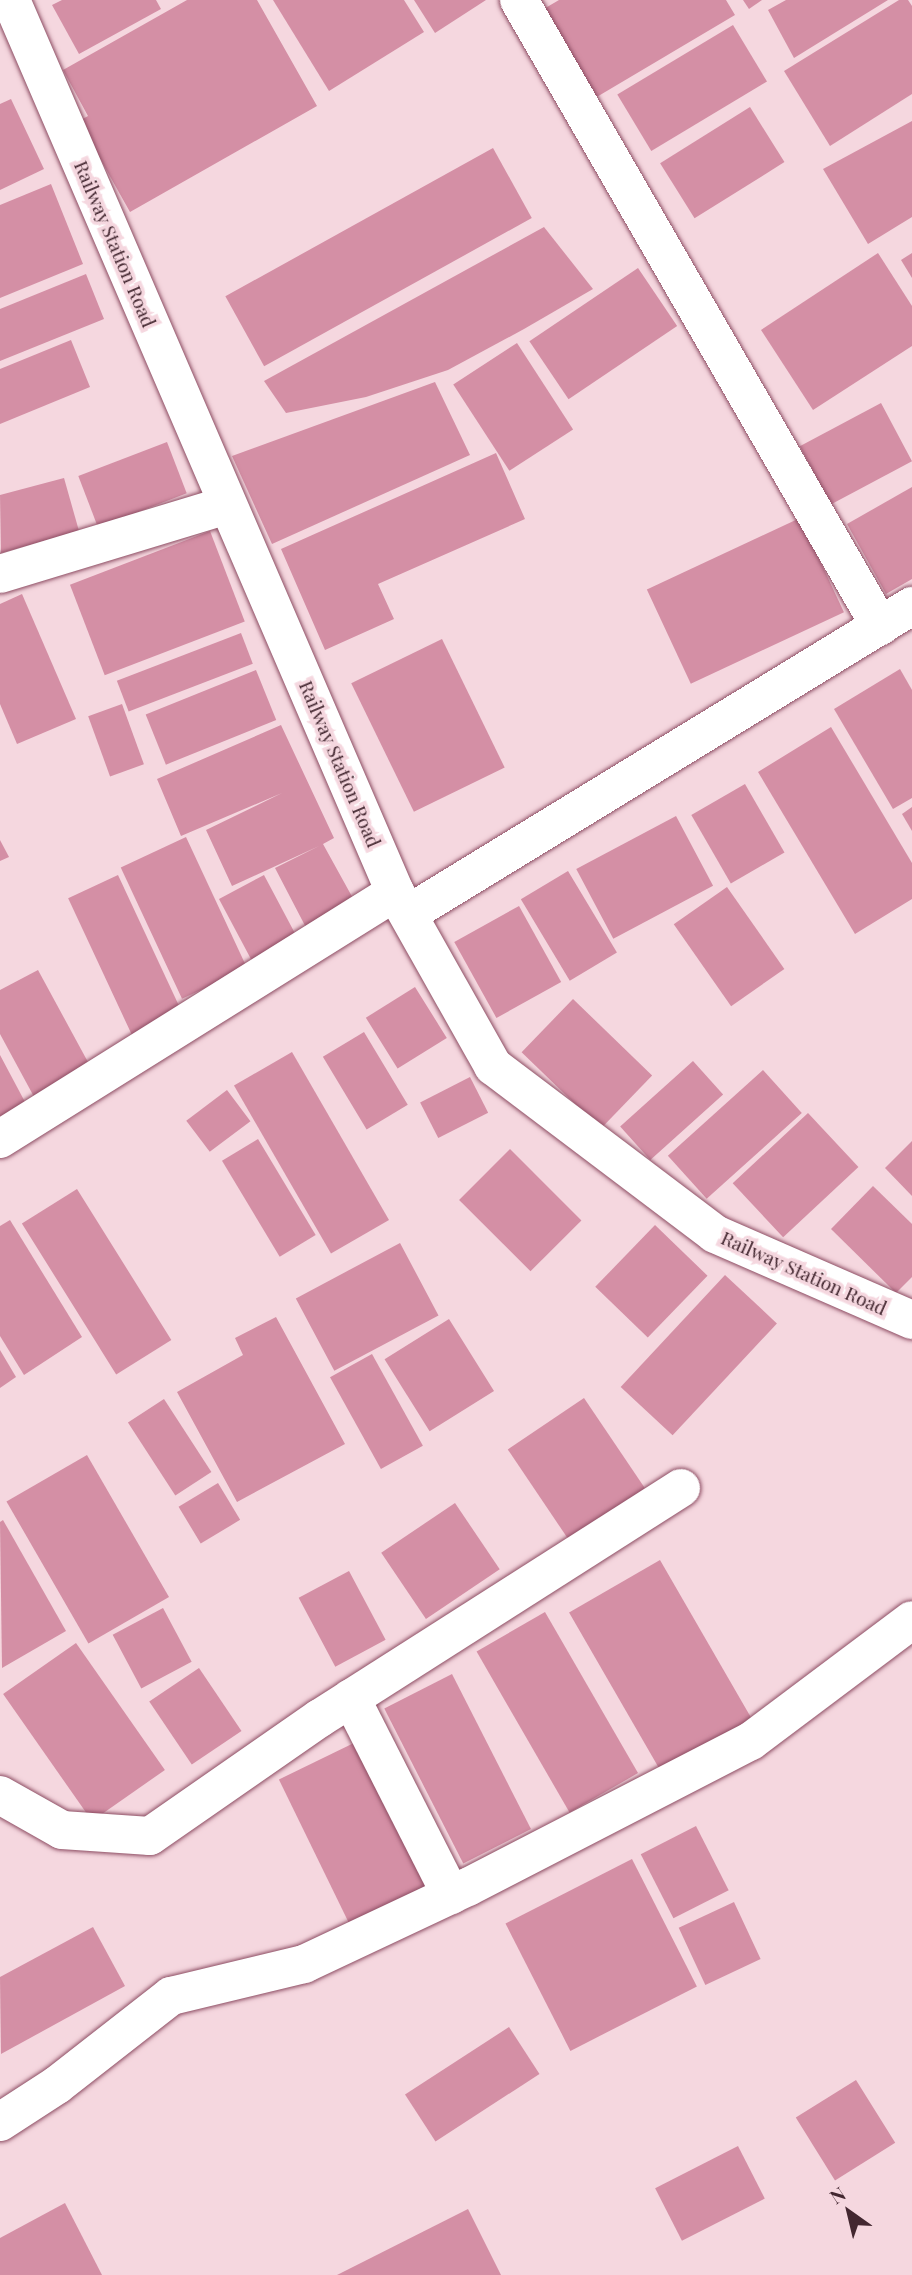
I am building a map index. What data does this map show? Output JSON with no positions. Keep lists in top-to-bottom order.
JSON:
{
  "streets": {
    "street": ["Railway Station Road"]
  },
  "north": "top left"
}
